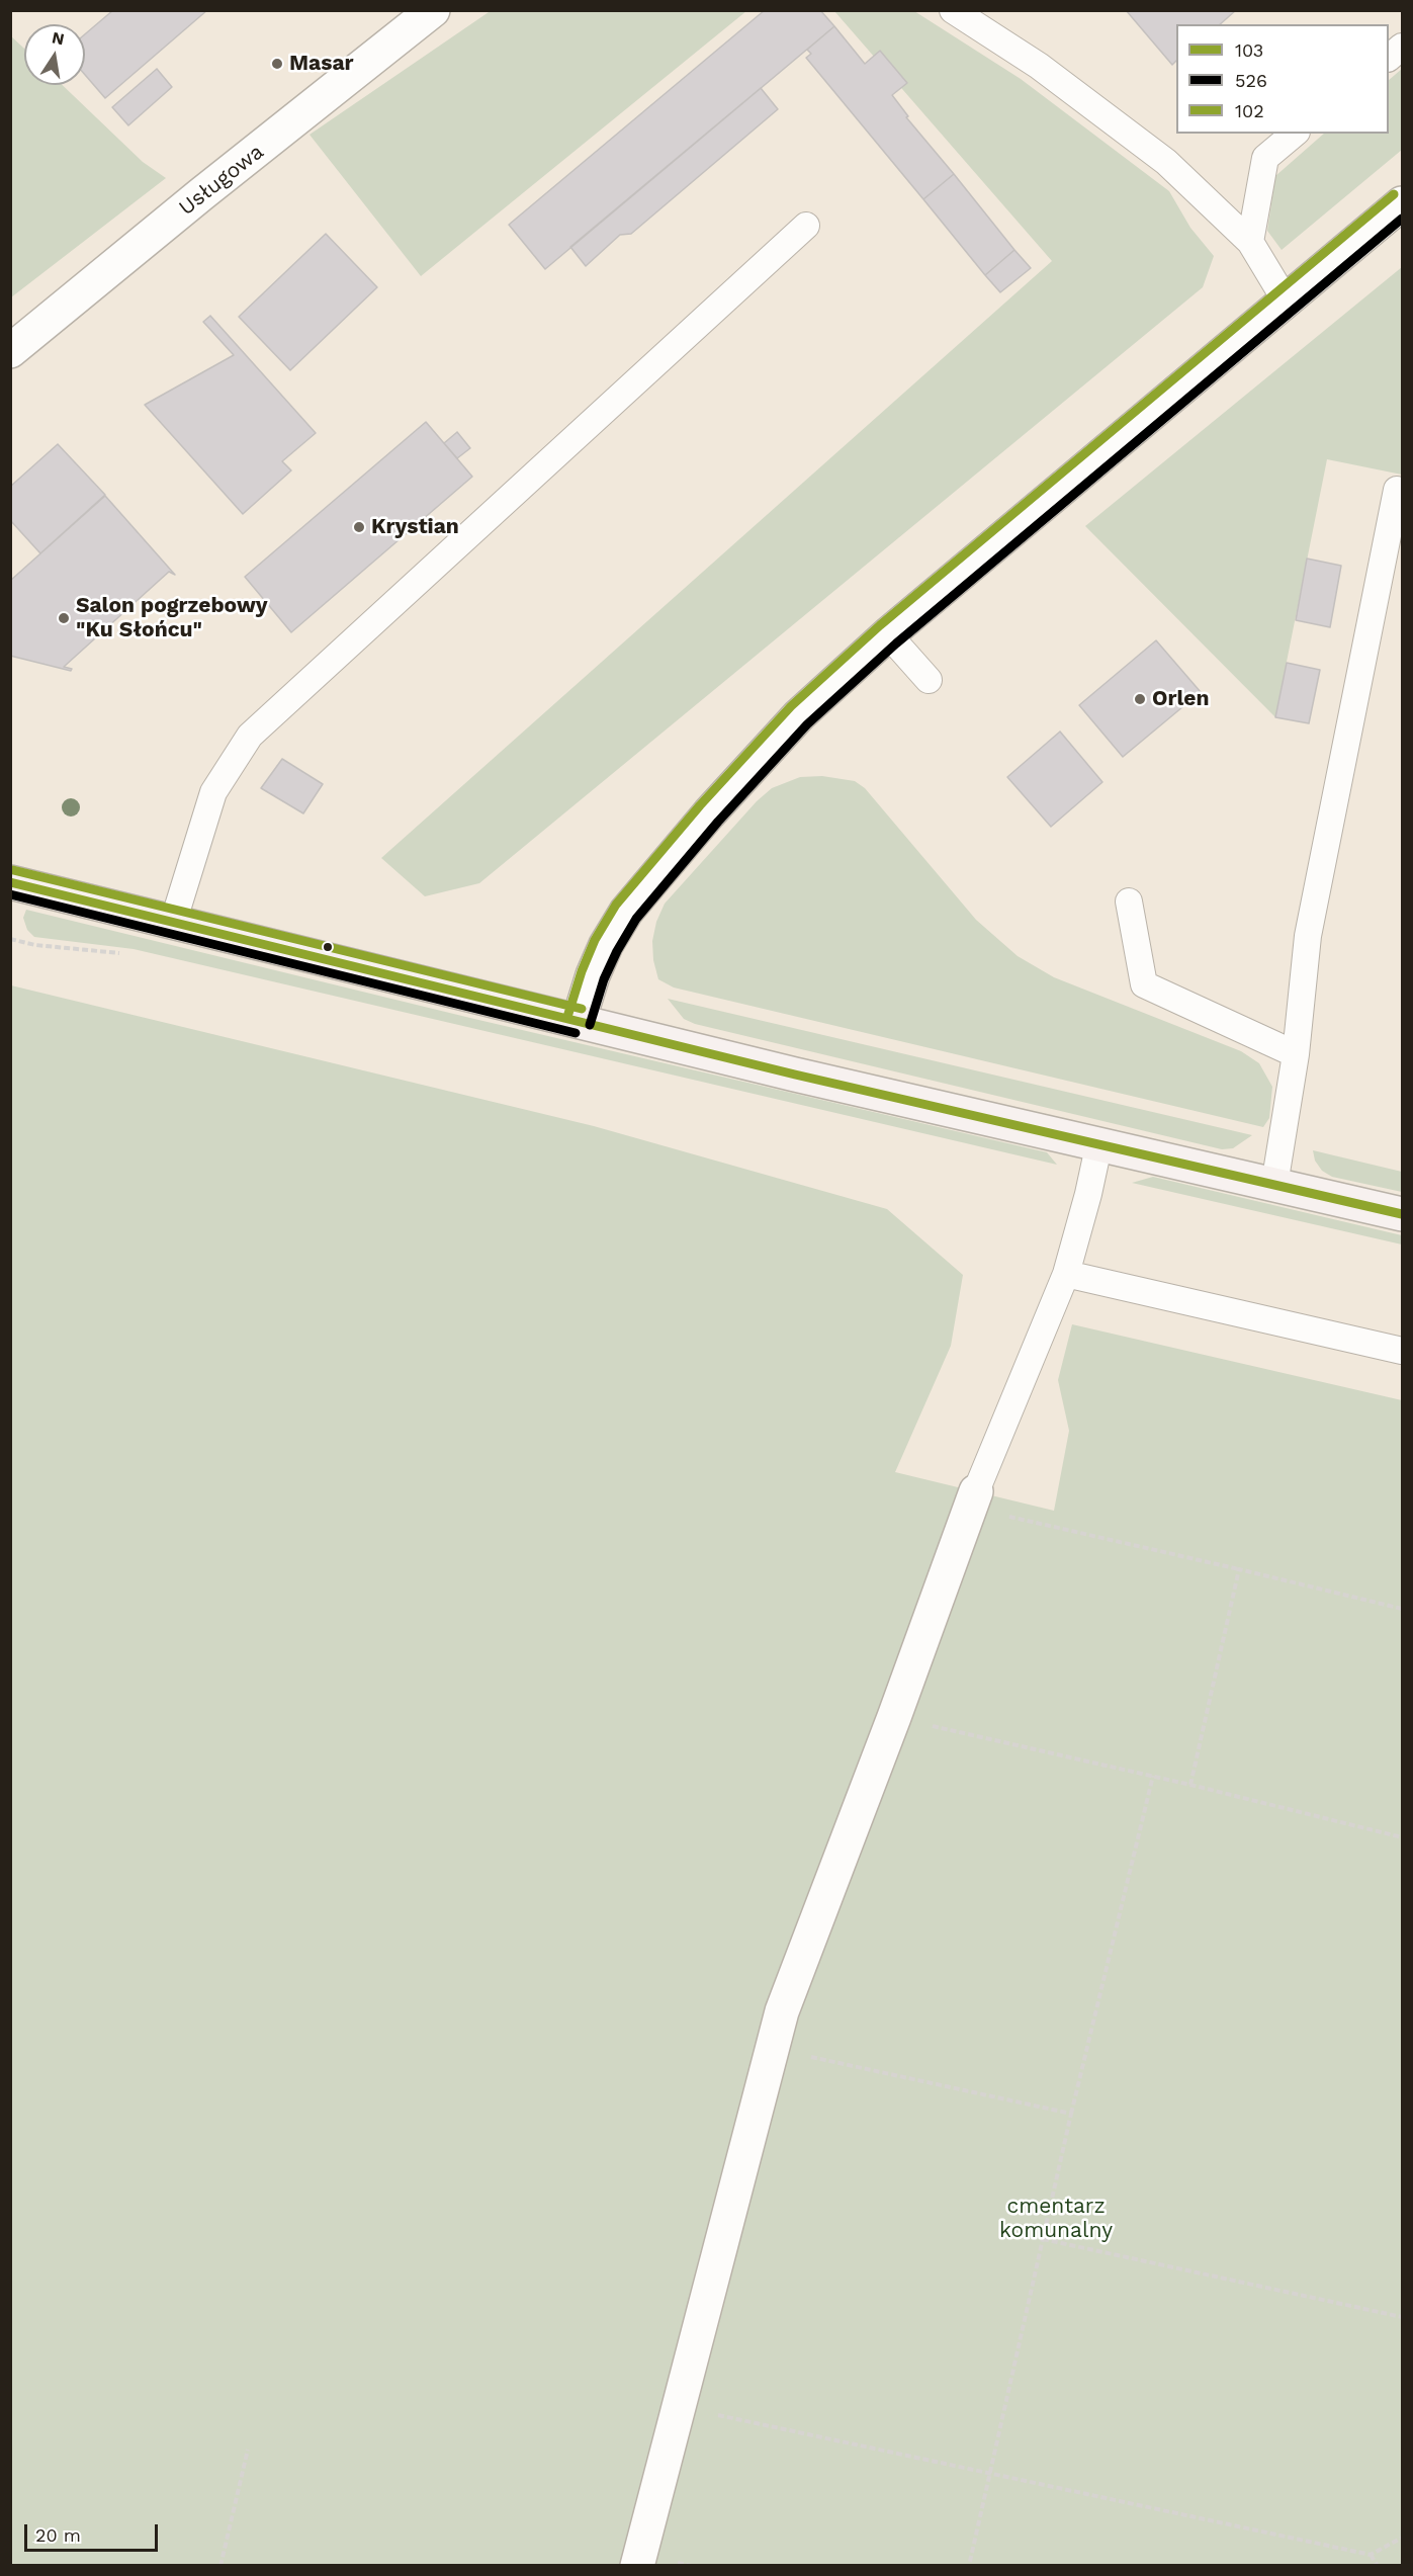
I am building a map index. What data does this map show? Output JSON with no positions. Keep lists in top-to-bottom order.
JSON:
{
  "streets": {
    "street": ["Usługowa"]
  },
  "parks": ["cmentarz komunalny"],
  "places": [
    "Masar",
    "Krystian",
    "Salon pogrzebowy \"Ku Słońcu\"",
    "Orlen"
  ],
  "lines": ["transit line 102", "transit line 526", "transit line 103"],
  "legend": ["103", "526", "102"],
  "scale_bar": "20 m",
  "north": "top"
}
